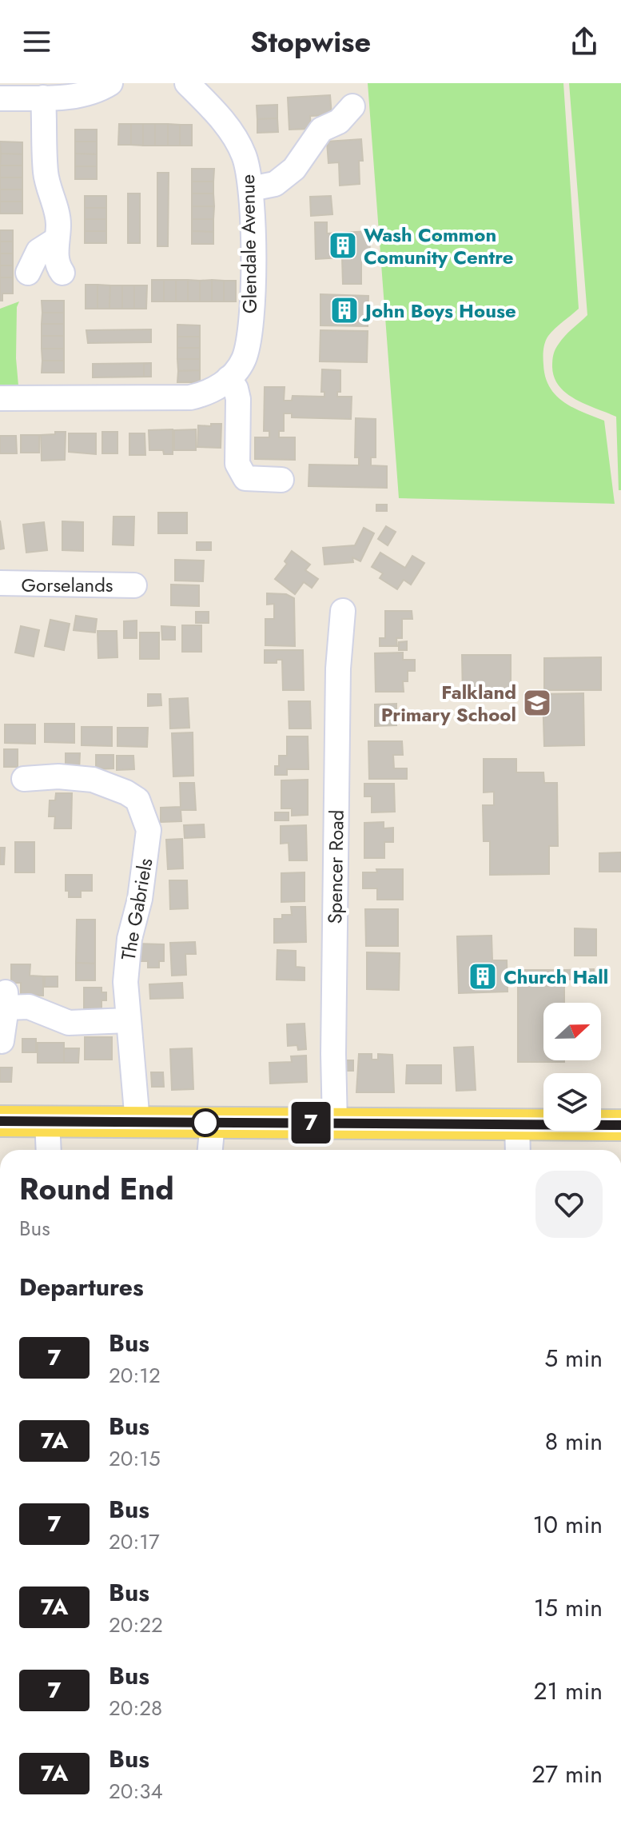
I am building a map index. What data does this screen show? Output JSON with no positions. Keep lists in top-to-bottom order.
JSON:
{
  "streets": {
    "street": [
      "Glendale Avenue",
      "Gorselands",
      "Spencer Road",
      "The Gabriels"
    ]
  },
  "places": {
    "building": ["Wash Common Comunity Centre", "John Boys House", "Church Hall"],
    "school or university": ["Falkland Primary School"]
  },
  "lines": ["bus line 7"],
  "north": "right",
  "page": {
    "header": "Stopwise",
    "on_map": "7",
    "heading": [
      ["Round End", "Bus"],
      "Departures"
    ],
    "list": [
      {
        "mark": "7",
        "name": "Bus",
        "note": "20:12",
        "value": "5 min"
      },
      {
        "mark": "7A",
        "name": "Bus",
        "note": "20:15",
        "value": "8 min"
      },
      {
        "mark": "7",
        "name": "Bus",
        "note": "20:17",
        "value": "10 min"
      },
      {
        "mark": "7A",
        "name": "Bus",
        "note": "20:22",
        "value": "15 min"
      },
      {
        "mark": "7",
        "name": "Bus",
        "note": "20:28",
        "value": "21 min"
      },
      {
        "mark": "7A",
        "name": "Bus",
        "note": "20:34",
        "value": "27 min"
      }
    ]
  }
}
